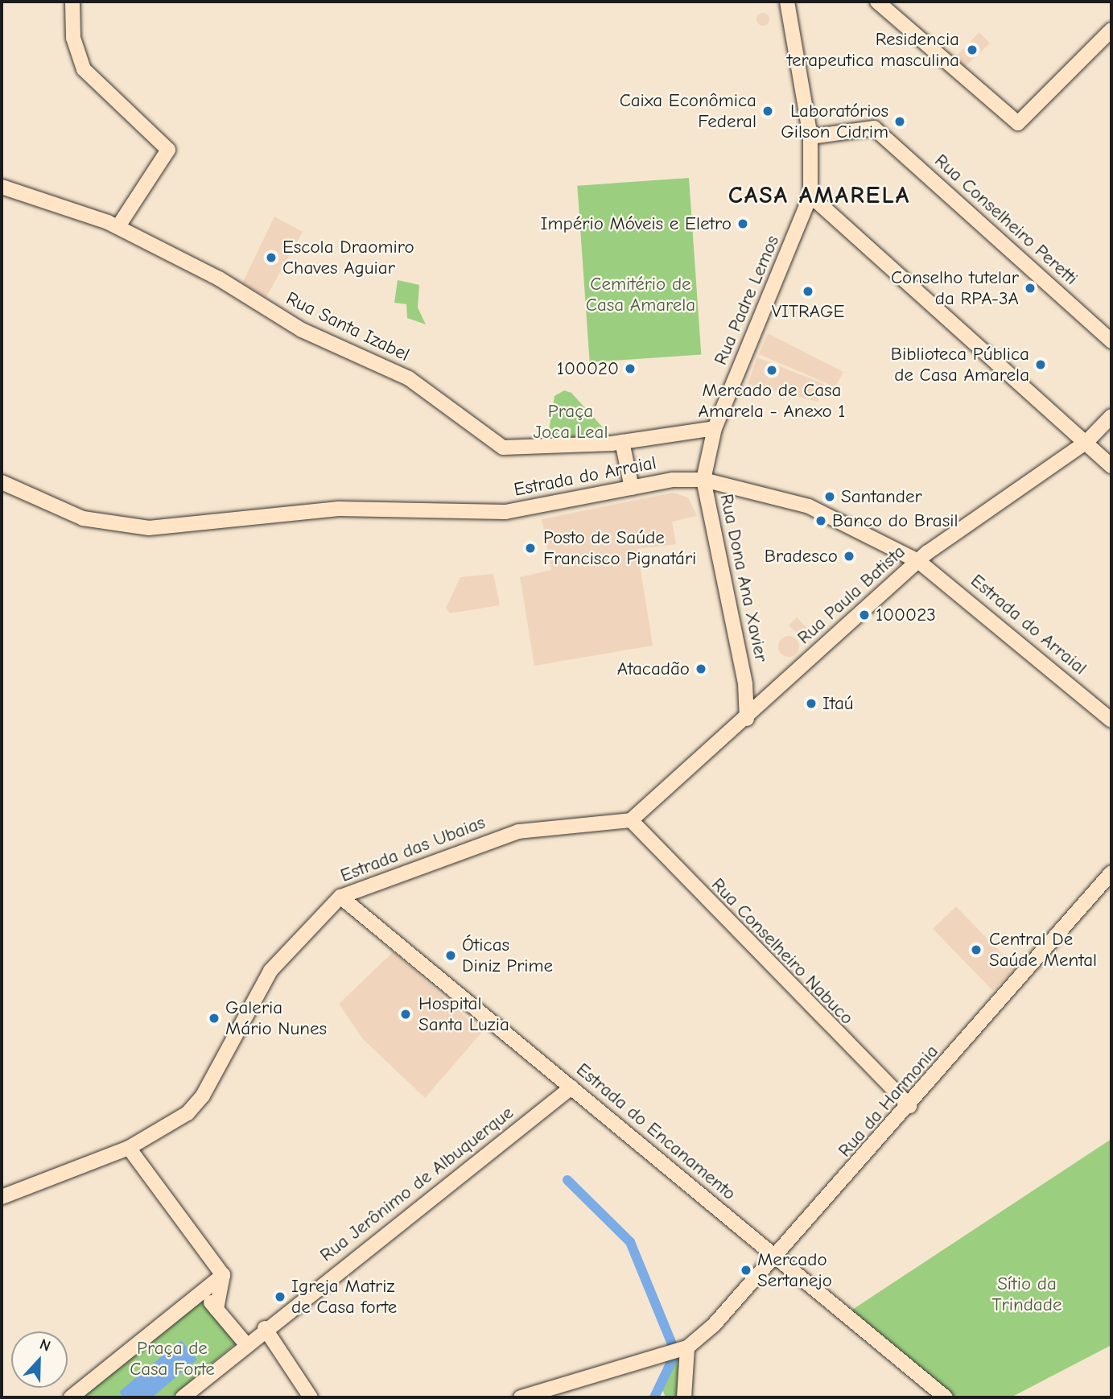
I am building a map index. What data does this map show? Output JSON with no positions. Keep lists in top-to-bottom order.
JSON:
{
  "streets": {
    "main road": [
      "Rua Conselheiro Peretti",
      "Rua Padre Lemos",
      "Rua Santa Izabel",
      "Estrada do Arraial",
      "Rua Dona Ana Xavier",
      "Rua Paula Batista",
      "Estrada das Ubaias",
      "Rua Conselheiro Nabuco",
      "Rua da Harmonia",
      "Estrada do Encanamento",
      "Rua Jerônimo de Albuquerque"
    ]
  },
  "crossings": [
    ["Rua Conselheiro Peretti", "Rua Padre Lemos"],
    ["Rua Padre Lemos", "Rua Santa Izabel"],
    ["Rua Padre Lemos", "Estrada do Arraial"],
    ["Rua Padre Lemos", "Rua Dona Ana Xavier"],
    ["Estrada do Arraial", "Rua Dona Ana Xavier"],
    ["Estrada do Arraial", "Rua Paula Batista"],
    ["Rua Dona Ana Xavier", "Rua Paula Batista"],
    ["Rua Paula Batista", "Estrada das Ubaias"],
    ["Rua Paula Batista", "Rua Conselheiro Nabuco"],
    ["Estrada das Ubaias", "Rua Conselheiro Nabuco"],
    ["Estrada das Ubaias", "Estrada do Encanamento"],
    ["Rua Conselheiro Nabuco", "Rua da Harmonia"],
    ["Rua da Harmonia", "Estrada do Encanamento"],
    ["Estrada do Encanamento", "Rua Jerônimo de Albuquerque"]
  ],
  "districts": ["CASA AMARELA"],
  "parks": [
    "Cemitério de Casa Amarela",
    "Praça Joca Leal",
    "Sítio da Trindade",
    "Praça de Casa Forte"
  ],
  "places": [
    "Residencia terapeutica masculina",
    "Caixa Econômica Federal",
    "Laboratórios Gilson Cidrim",
    "Império Móveis e Eletro",
    "Escola Draomiro Chaves Aguiar",
    "Conselho tutelar da RPA-3A",
    "VITRAGE",
    "Biblioteca Pública de Casa Amarela",
    "100020",
    "Mercado de Casa Amarela - Anexo 1",
    "Santander",
    "Banco do Brasil",
    "Posto de Saúde Francisco Pignatári",
    "Bradesco",
    "100023",
    "Atacadão",
    "Itaú",
    "Central De Saúde Mental",
    "Óticas Diniz Prime",
    "Hospital Santa Luzia",
    "Galeria Mário Nunes",
    "Mercado Sertanejo",
    "Igreja Matriz de Casa forte"
  ],
  "north": "top"
}
